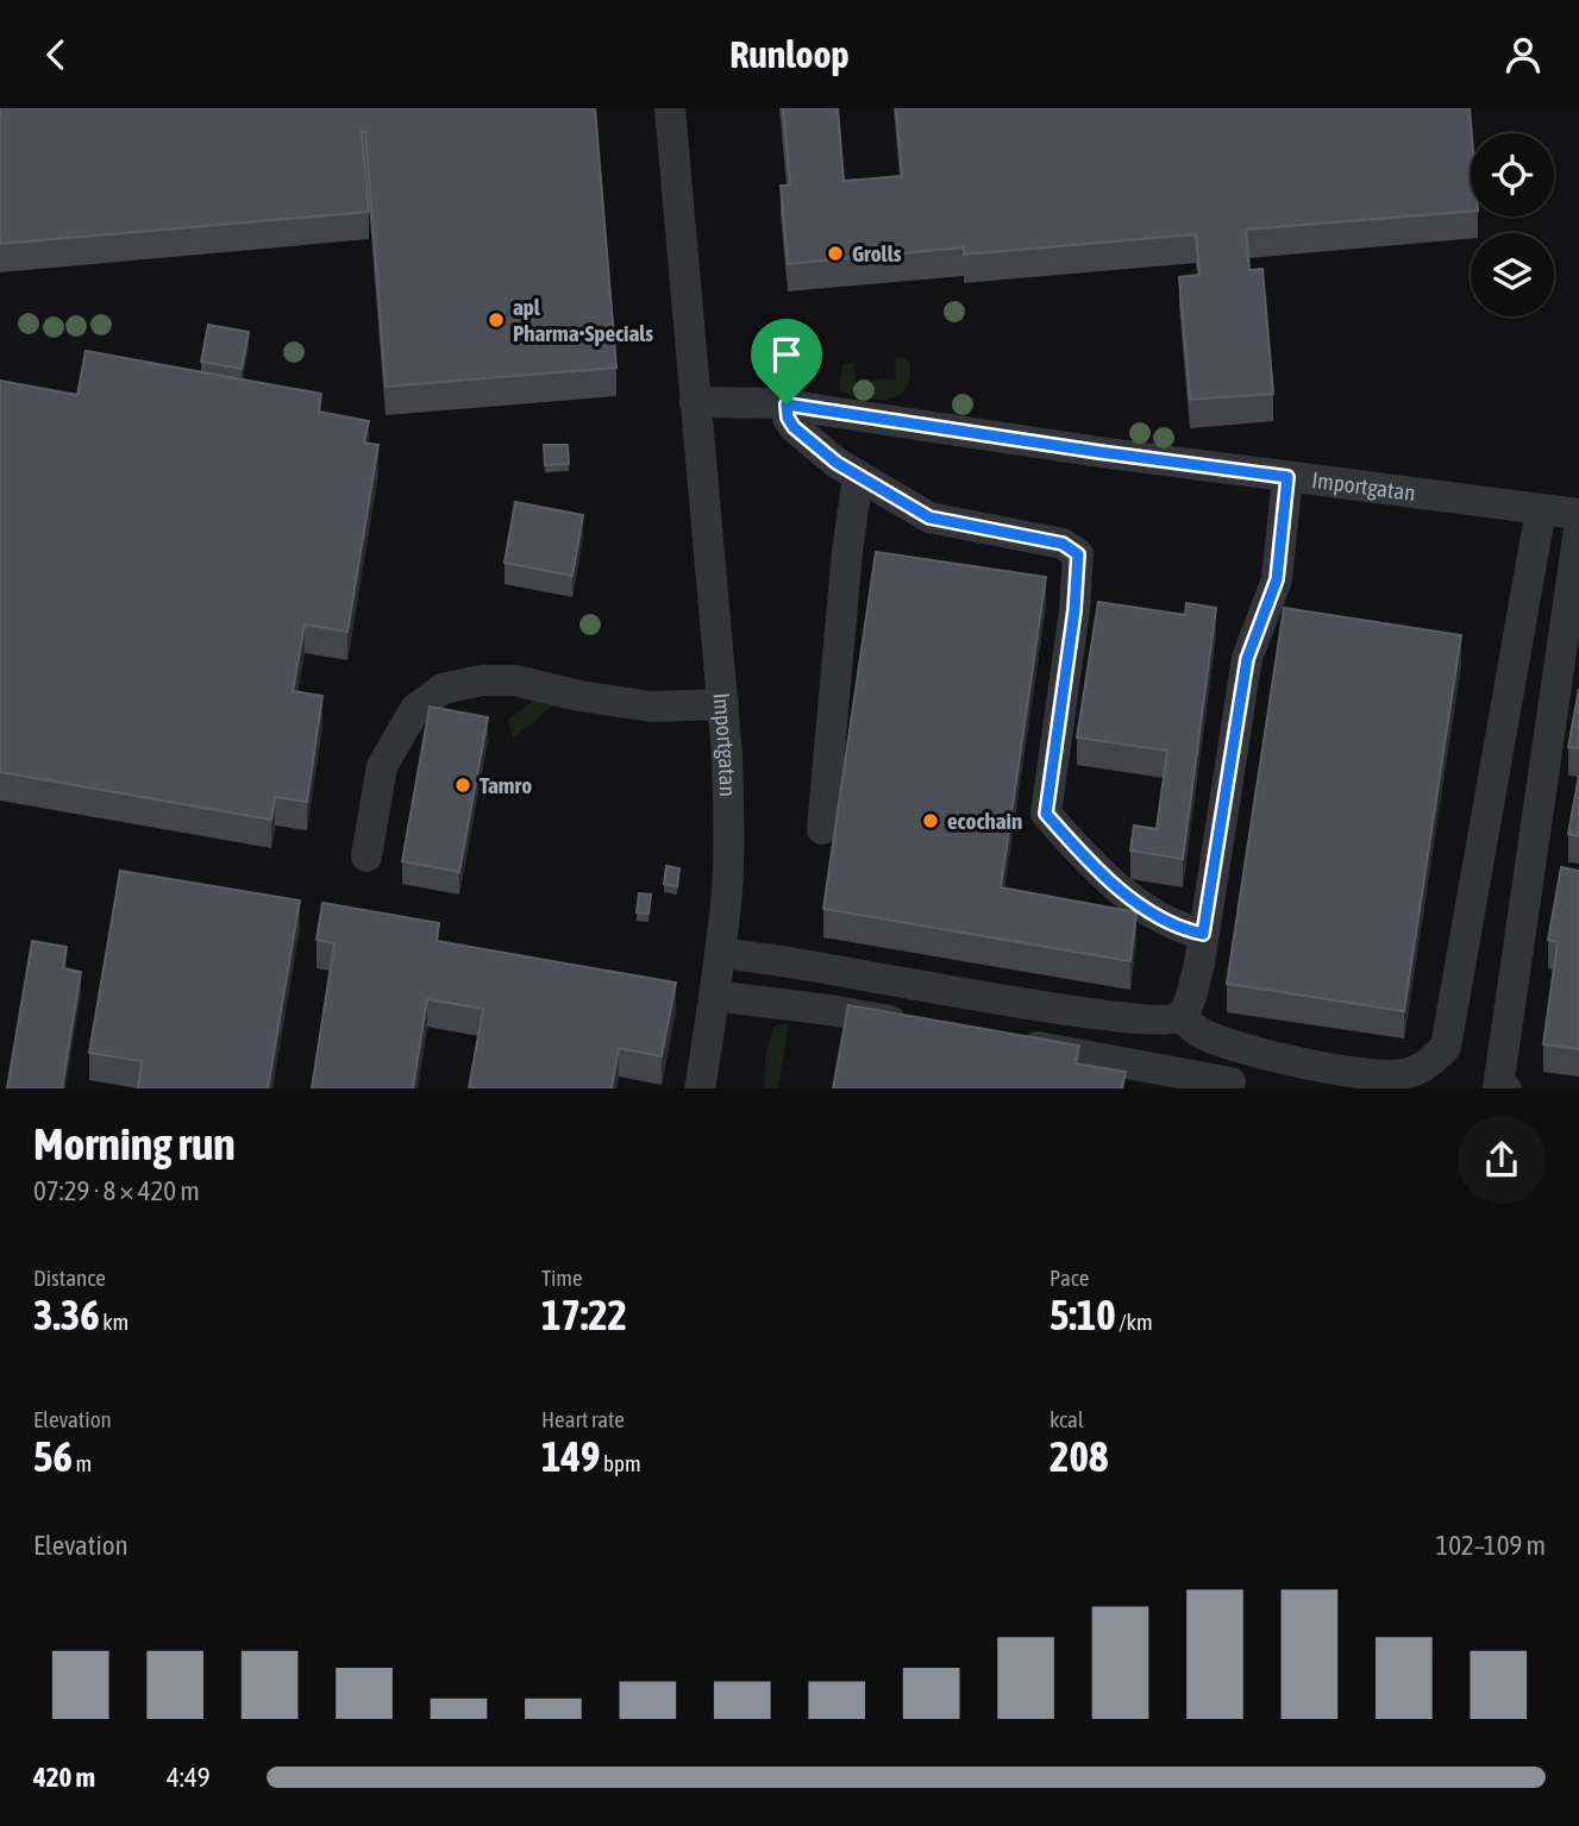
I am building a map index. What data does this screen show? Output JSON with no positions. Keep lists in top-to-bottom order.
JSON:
{
  "streets": {
    "street": ["Importgatan"]
  },
  "places": [
    "Grolls",
    "apl Pharma•Specials",
    "Tamro",
    "ecochain"
  ],
  "page": {
    "header": "Runloop",
    "heading": ["Morning run", "07:29 · 8 × 420 m"],
    "stats": [
      ["Distance", "3.36 km"],
      ["Time", "17:22"],
      ["Pace", "5:10 /km"],
      ["Elevation", "56 m"],
      ["Heart rate", "149 bpm"],
      ["kcal", "208"]
    ],
    "chart": ["Elevation", "102–109 m"],
    "list": [
      {
        "name": "420 m",
        "note": "4:49"
      }
    ]
  }
}
